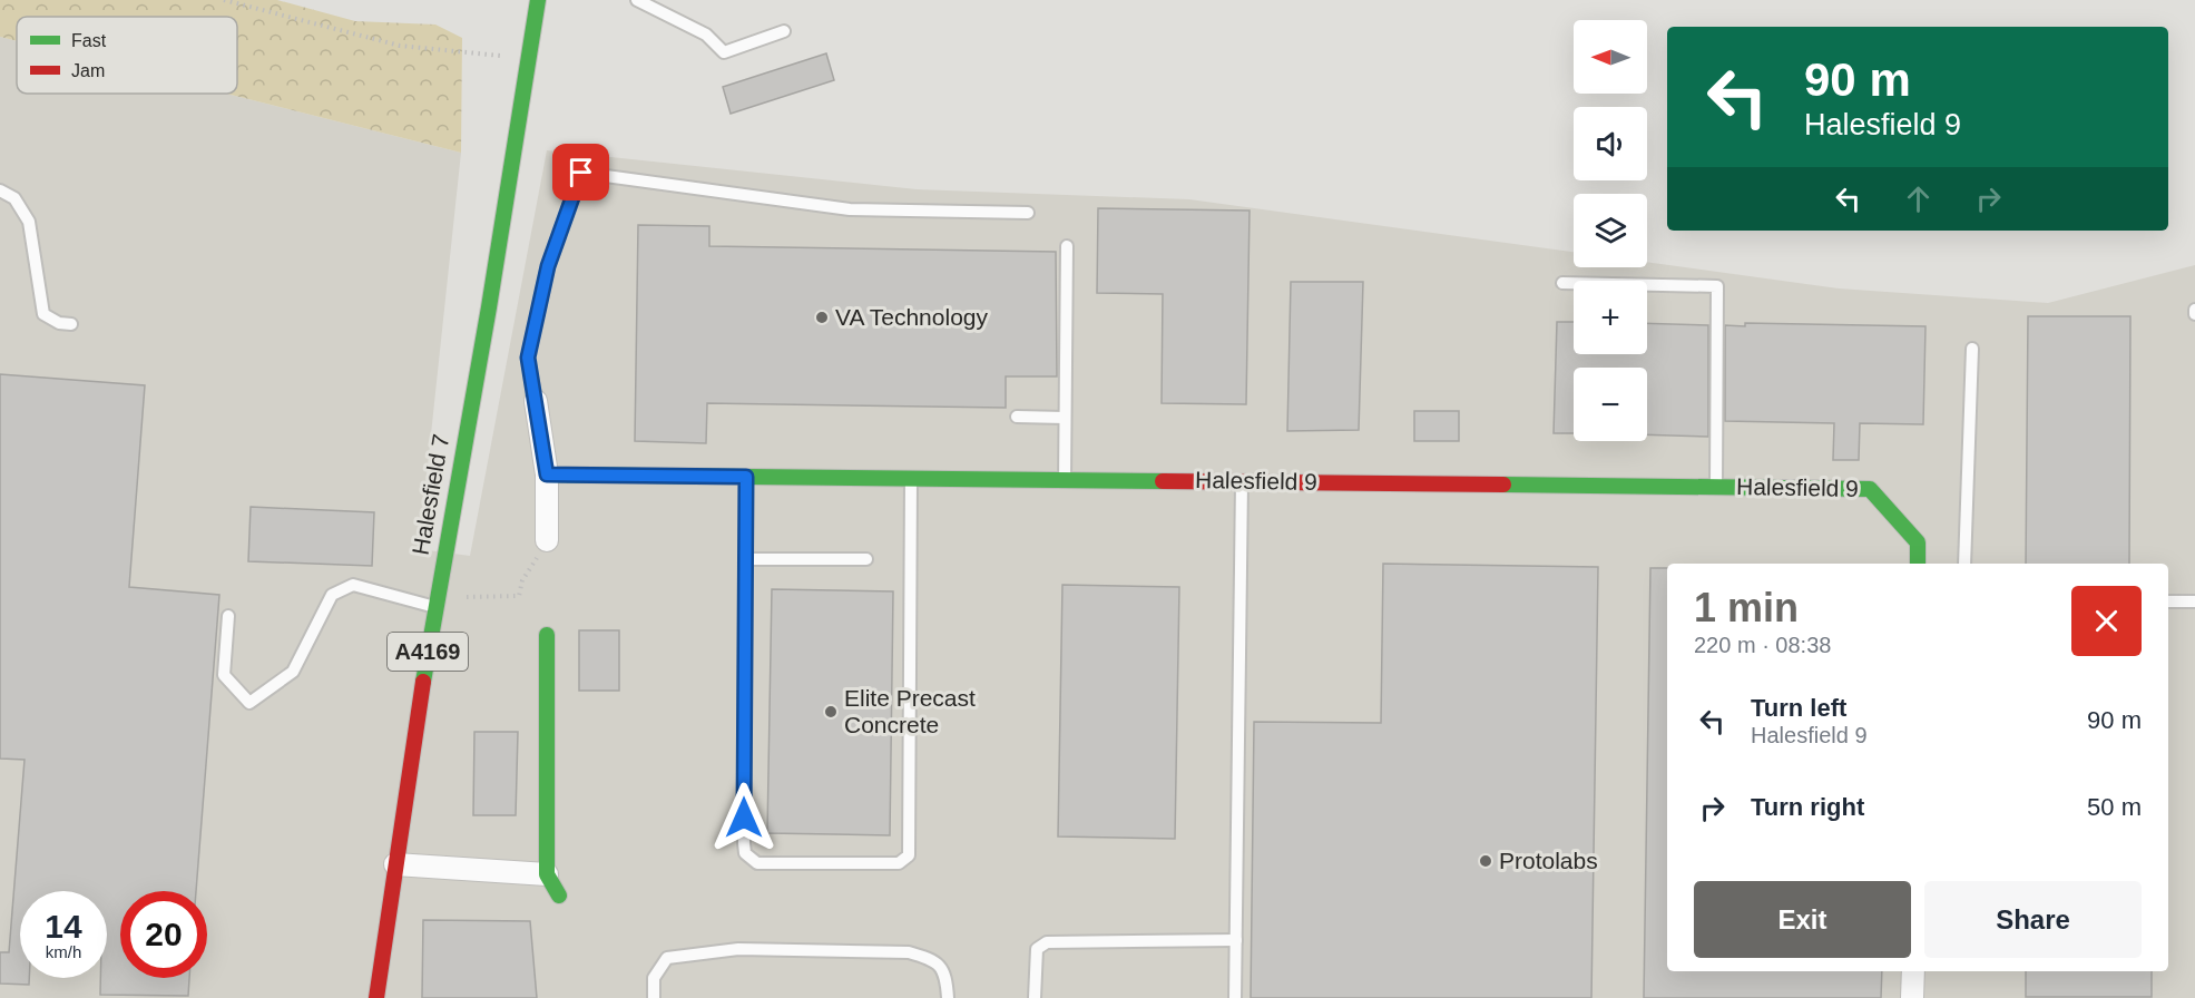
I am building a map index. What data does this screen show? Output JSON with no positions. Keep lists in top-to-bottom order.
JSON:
{
  "streets": {
    "street": ["Halesfield 9", "Halesfield 7", "A4169"]
  },
  "places": ["VA Technology", "Elite Precast Concrete", "Protolabs"],
  "legend": ["Fast", "Jam"],
  "north": "left",
  "page": {
    "map_buttons": ["+", "−"],
    "turn": ["90 m", "Halesfield 9"],
    "heading": ["1 min", "220 m · 08:38"],
    "list": [
      {
        "name": "Turn left",
        "note": "Halesfield 9",
        "value": "90 m"
      },
      {
        "name": "Turn right",
        "value": "50 m"
      }
    ],
    "buttons": ["Exit", "Share"],
    "speed": "14 km/h",
    "limit": "20"
  }
}
